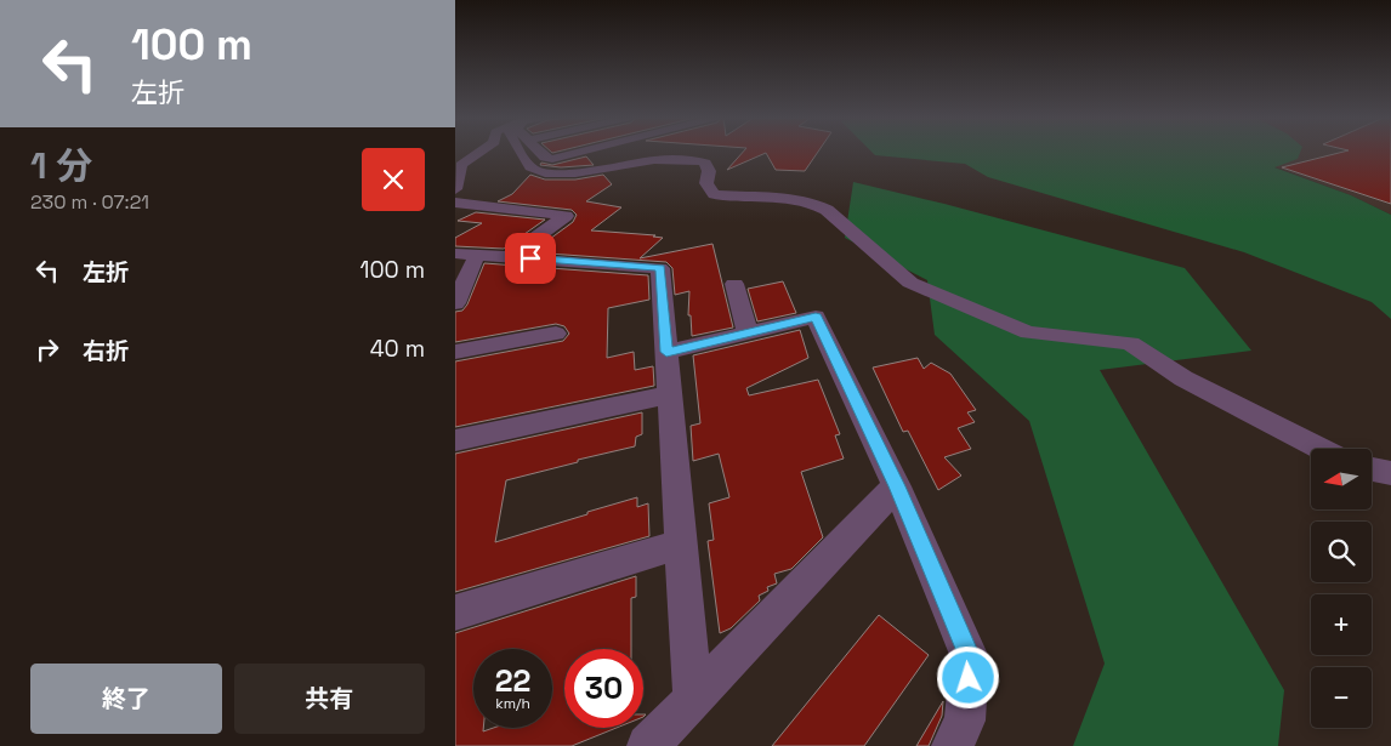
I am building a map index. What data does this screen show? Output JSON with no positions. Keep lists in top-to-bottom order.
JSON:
{
  "north": "left",
  "page": {
    "turn": ["100 m", "左折"],
    "heading": ["1 分", "230 m · 07:21"],
    "list": [
      {
        "name": "左折",
        "value": "100 m"
      },
      {
        "name": "右折",
        "value": "40 m"
      }
    ],
    "map_buttons": ["+", "−"],
    "speed": "22 km/h",
    "limit": "30",
    "buttons": ["終了", "共有"]
  }
}
